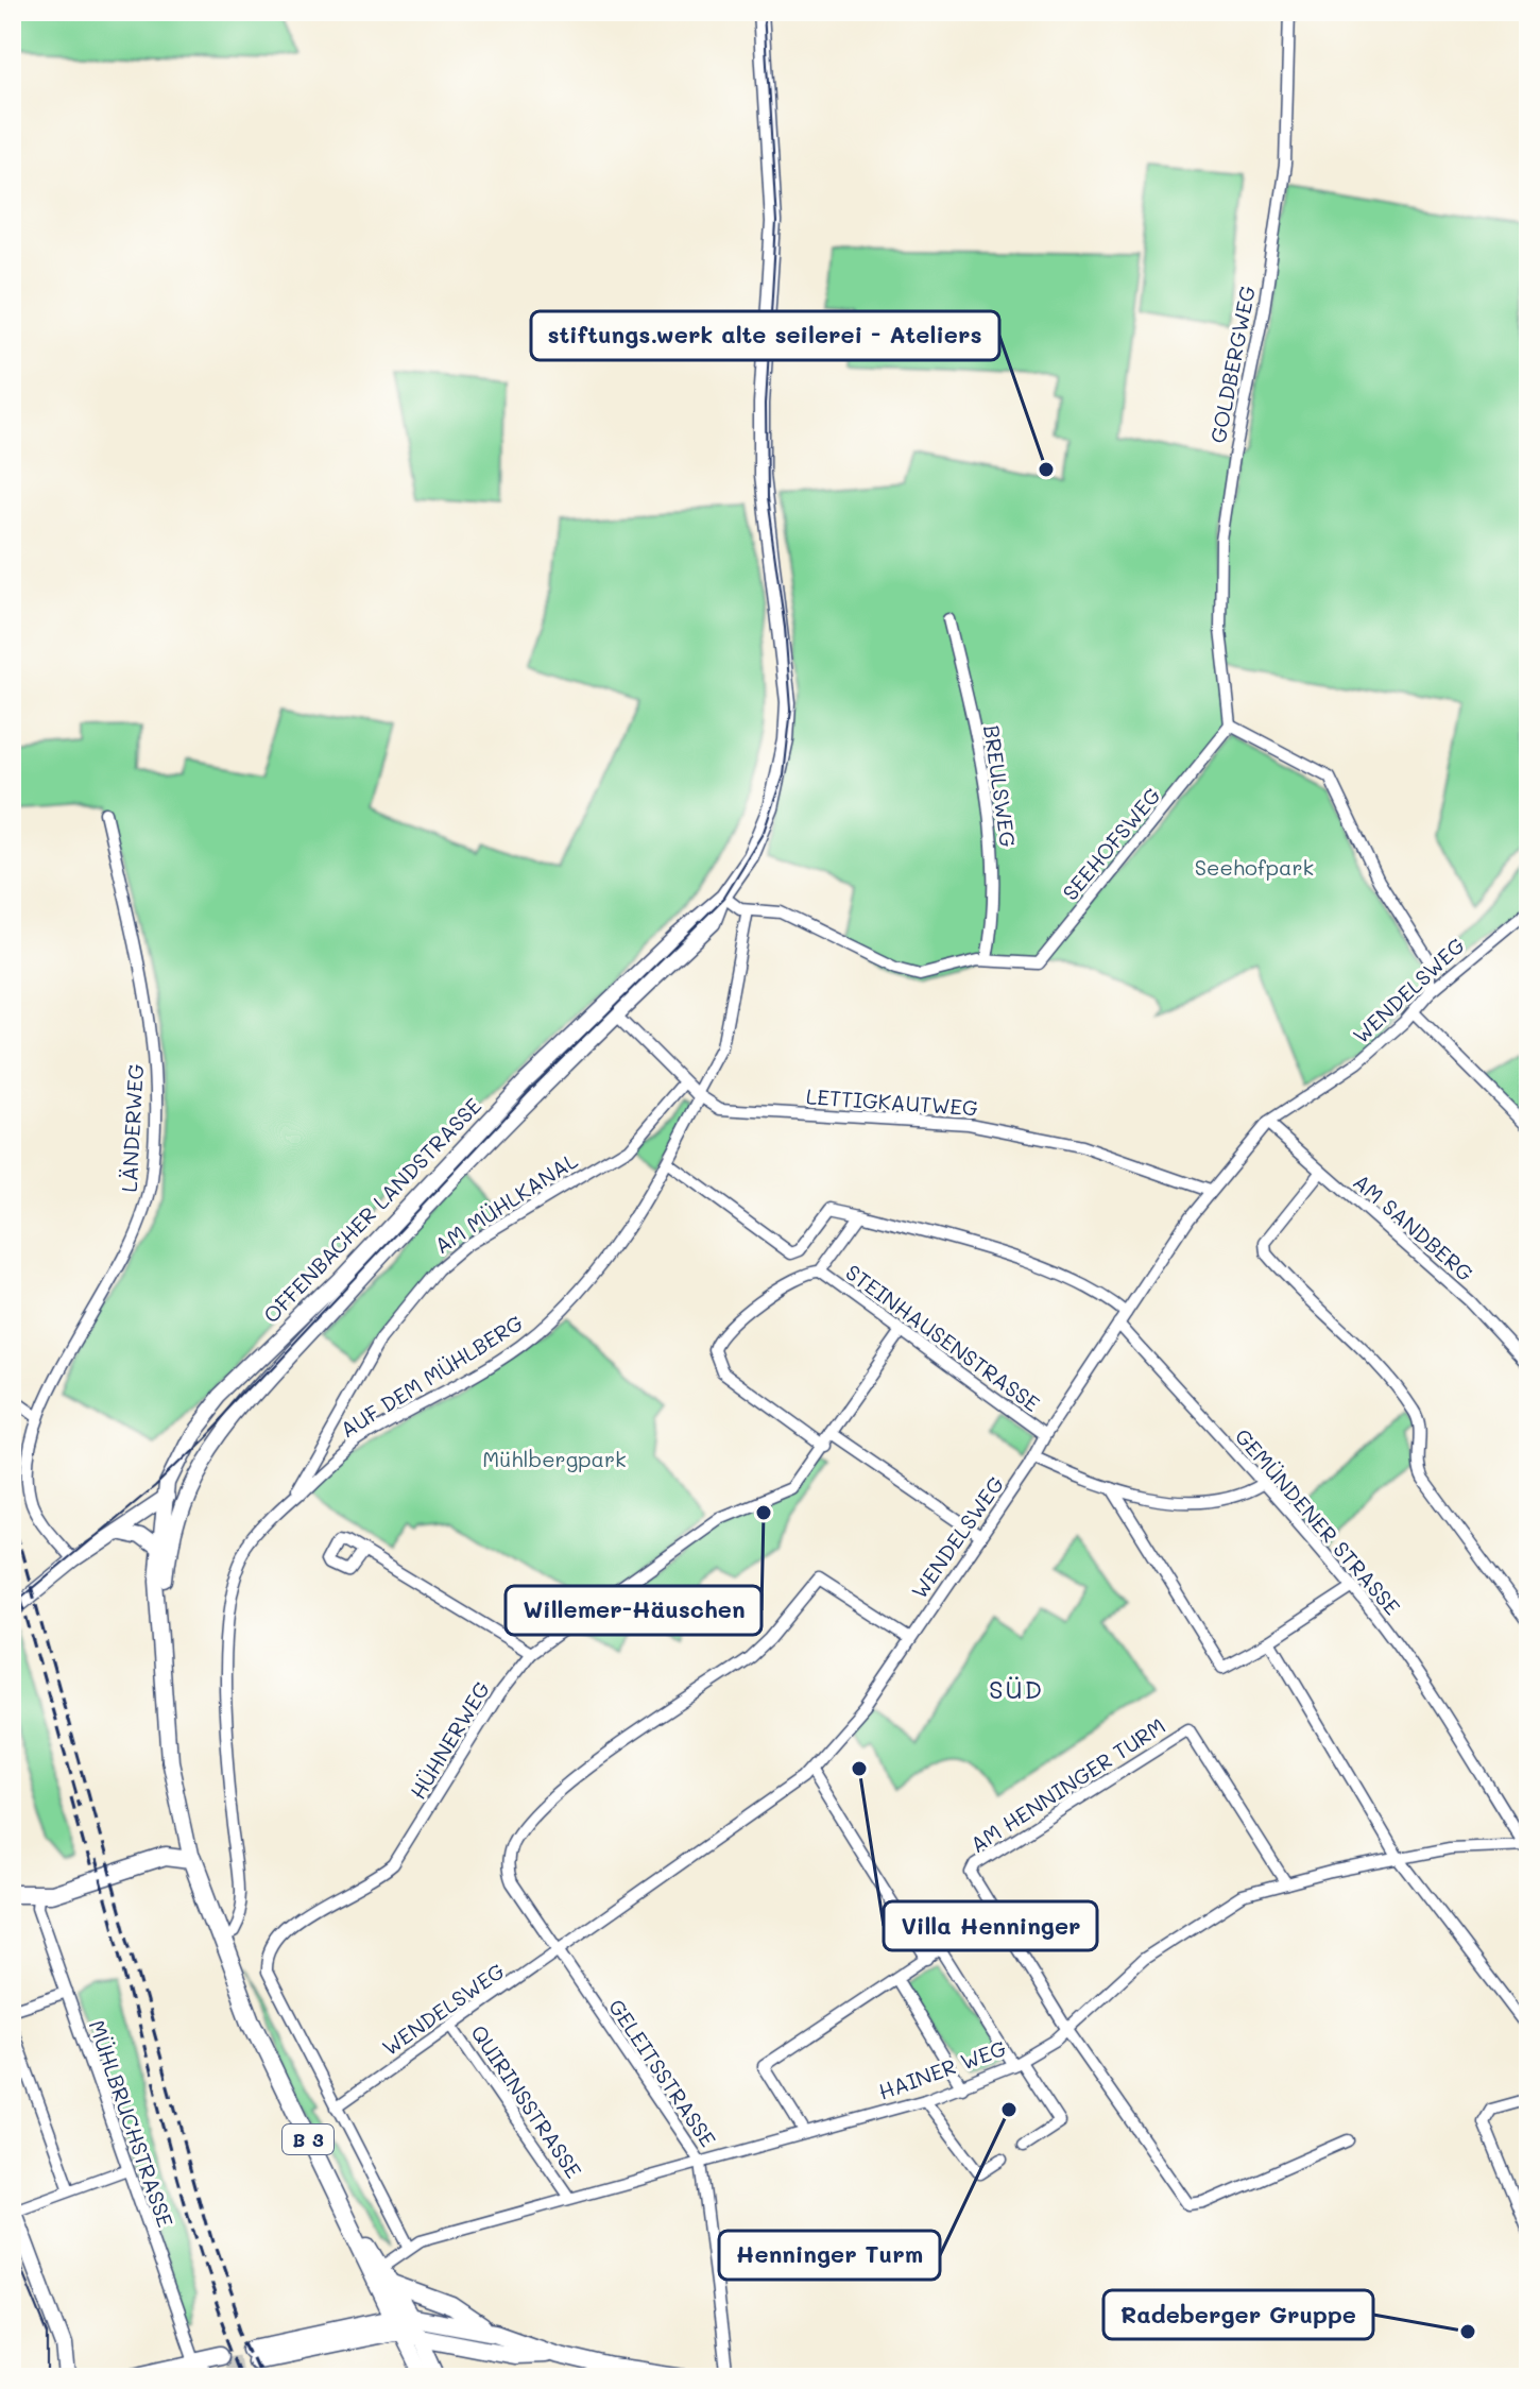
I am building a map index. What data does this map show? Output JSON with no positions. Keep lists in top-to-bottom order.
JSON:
{
  "streets": {
    "main road": ["OFFENBACHER LANDSTRASSE", "B 3"],
    "street": [
      "GOLDBERGWEG",
      "BREULSWEG",
      "SEEHOFSWEG",
      "WENDELSWEG",
      "LETTIGKAUTWEG",
      "LÄNDERWEG",
      "AM MÜHLKANAL",
      "AM SANDBERG",
      "STEINHAUSENSTRASSE",
      "AUF DEM MÜHLBERG",
      "GEMÜNDENER STRASSE",
      "HÜHNERWEG",
      "AM HENNINGER TURM",
      "HAINER WEG",
      "GELEITSSTRASSE",
      "QUIRINSSTRASSE",
      "MÜHLBRUCHSTRASSE"
    ]
  },
  "crossings": [
    ["GOLDBERGWEG", "SEEHOFSWEG"],
    ["BREULSWEG", "SEEHOFSWEG"],
    ["WENDELSWEG", "LETTIGKAUTWEG"],
    ["WENDELSWEG", "AM SANDBERG"],
    ["WENDELSWEG", "STEINHAUSENSTRASSE"],
    ["WENDELSWEG", "GEMÜNDENER STRASSE"],
    ["WENDELSWEG", "HÜHNERWEG"],
    ["WENDELSWEG", "GELEITSSTRASSE"],
    ["WENDELSWEG", "QUIRINSSTRASSE"],
    ["LETTIGKAUTWEG", "AM MÜHLKANAL"],
    ["LETTIGKAUTWEG", "OFFENBACHER LANDSTRASSE"],
    ["LETTIGKAUTWEG", "AUF DEM MÜHLBERG"],
    ["AM MÜHLKANAL", "AUF DEM MÜHLBERG"],
    ["OFFENBACHER LANDSTRASSE", "AUF DEM MÜHLBERG"],
    ["OFFENBACHER LANDSTRASSE", "HAINER WEG"],
    ["STEINHAUSENSTRASSE", "HÜHNERWEG"],
    ["GEMÜNDENER STRASSE", "HAINER WEG"],
    ["HÜHNERWEG", "HAINER WEG"],
    ["AM HENNINGER TURM", "HAINER WEG"],
    ["HAINER WEG", "GELEITSSTRASSE"],
    ["HAINER WEG", "QUIRINSSTRASSE"]
  ],
  "districts": ["SÜD"],
  "parks": ["Seehofpark", "Mühlbergpark"],
  "places": [
    "stiftungs.werk alte seilerei - Ateliers",
    "Willemer-Häuschen",
    "Villa Henninger",
    "Henninger Turm",
    "Radeberger Gruppe"
  ]
}
